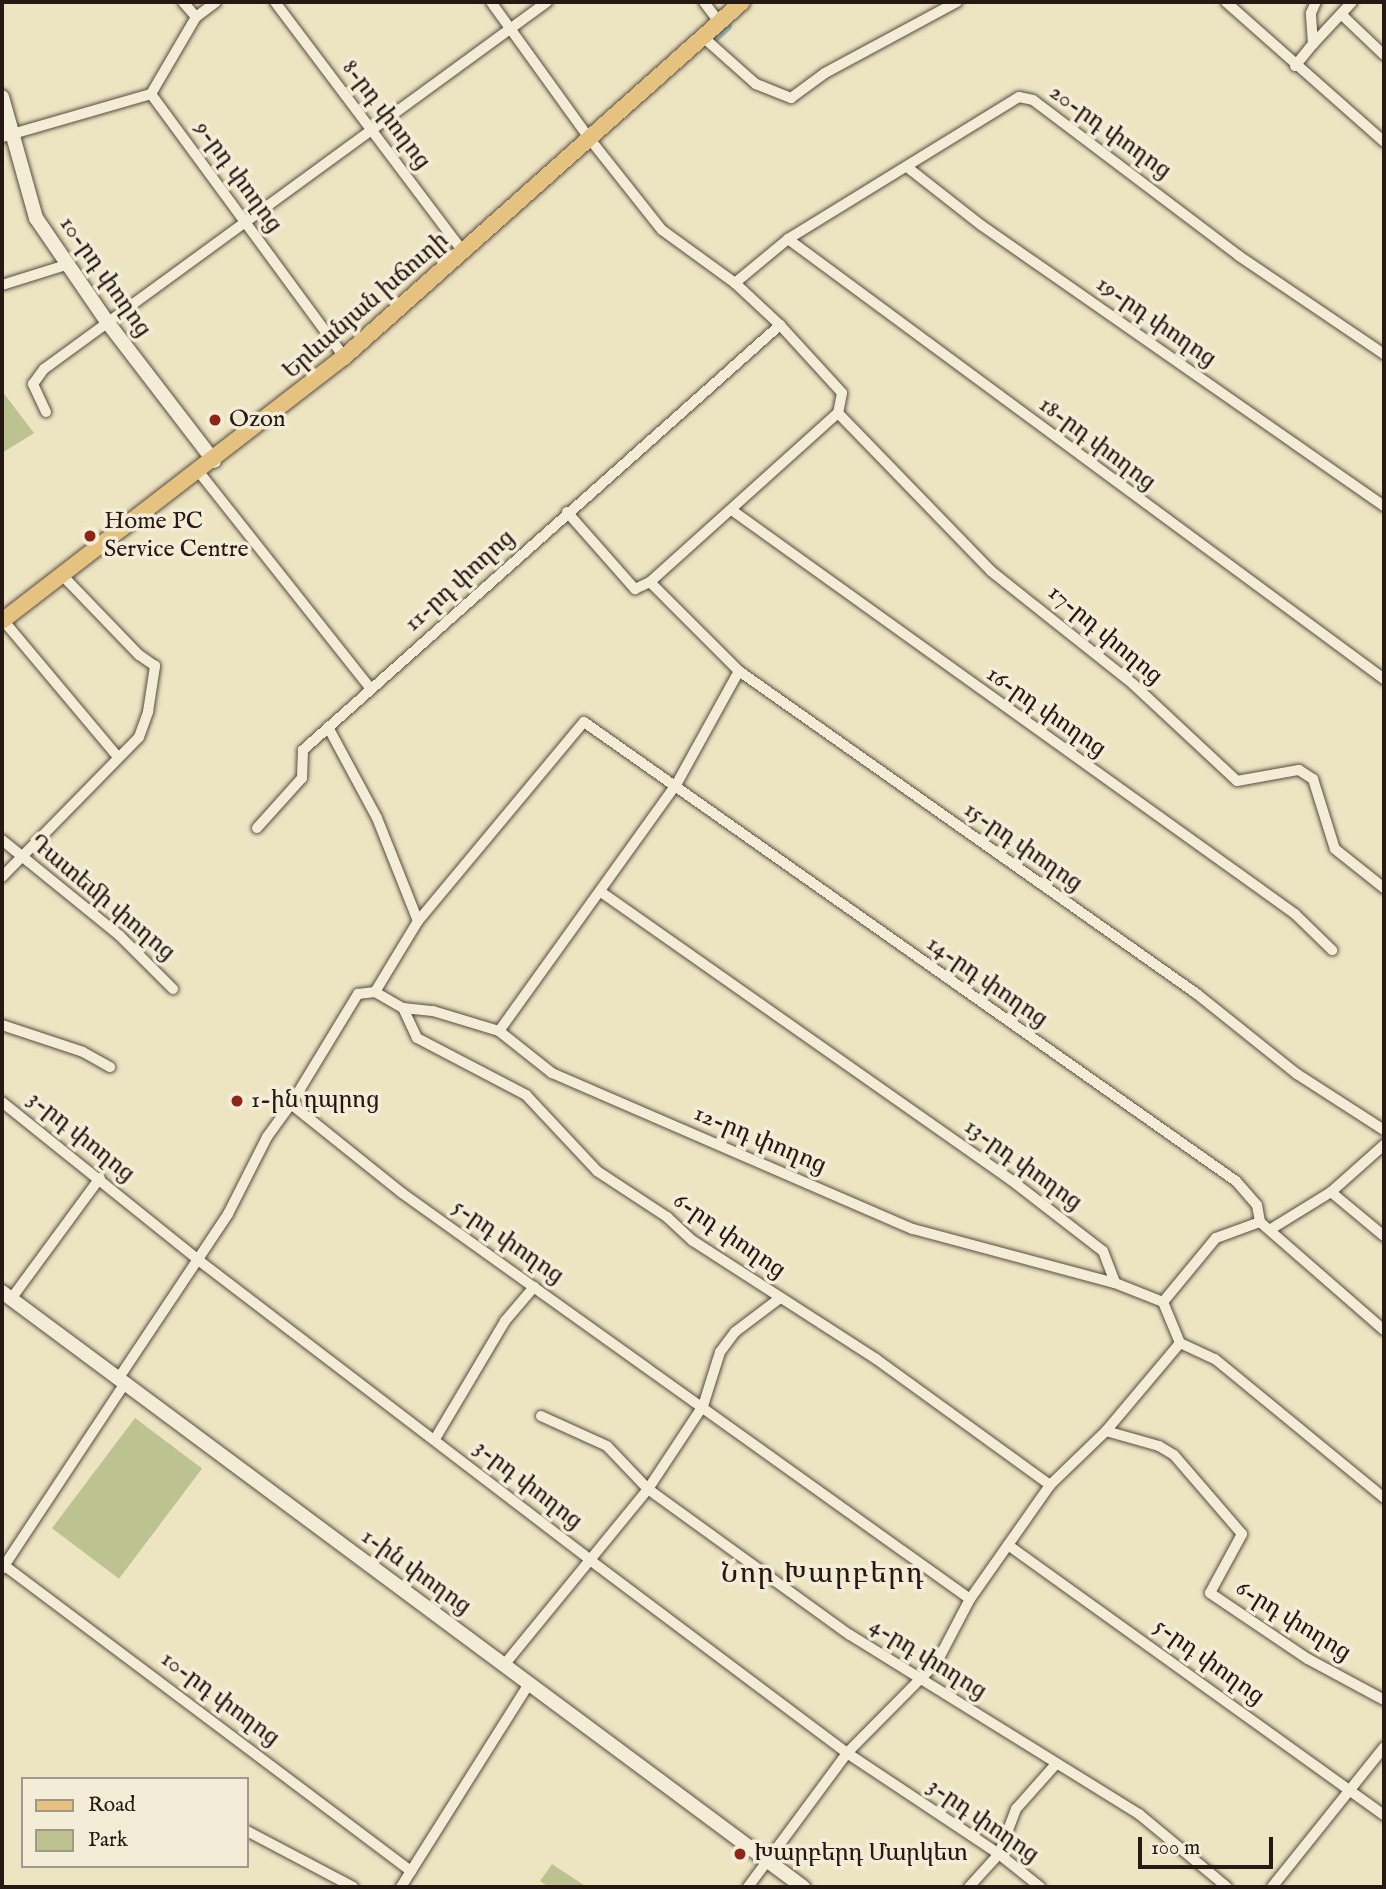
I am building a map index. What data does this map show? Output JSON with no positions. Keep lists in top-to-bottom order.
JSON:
{
  "streets": {
    "main road": ["10-րդ փողոց", "Երևանյան խճուղի", "1-ին փողոց"],
    "street": [
      "8-րդ փողոց",
      "20-րդ փողոց",
      "9-րդ փողոց",
      "19-րդ փողոց",
      "18-րդ փողոց",
      "11-րդ փողոց",
      "17-րդ փողոց",
      "16-րդ փողոց",
      "15-րդ փողոց",
      "Դատեմի փողոց",
      "14-րդ փողոց",
      "3-րդ փողոց",
      "12-րդ փողոց",
      "13-րդ փողոց",
      "6-րդ փողոց",
      "5-րդ փողոց",
      "4-րդ փողոց"
    ]
  },
  "crossings": [
    ["8-րդ փողոց", "Երևանյան խճուղի"],
    ["20-րդ փողոց", "19-րդ փողոց"],
    ["20-րդ փողոց", "18-րդ փողոց"],
    ["9-րդ փողոց", "Երևանյան խճուղի"],
    ["10-րդ փողոց", "Երևանյան խճուղի"],
    ["12-րդ փողոց", "13-րդ փողոց"],
    ["12-րդ փողոց", "6-րդ փողոց"]
  ],
  "districts": ["Նոր Խարբերդ"],
  "places": [
    "Ozon",
    "Home PC Service Centre",
    "1-ին դպրոց",
    "Խարբերդ Մարկետ"
  ],
  "legend": ["Road", "Park"],
  "scale_bar": "100 m"
}
